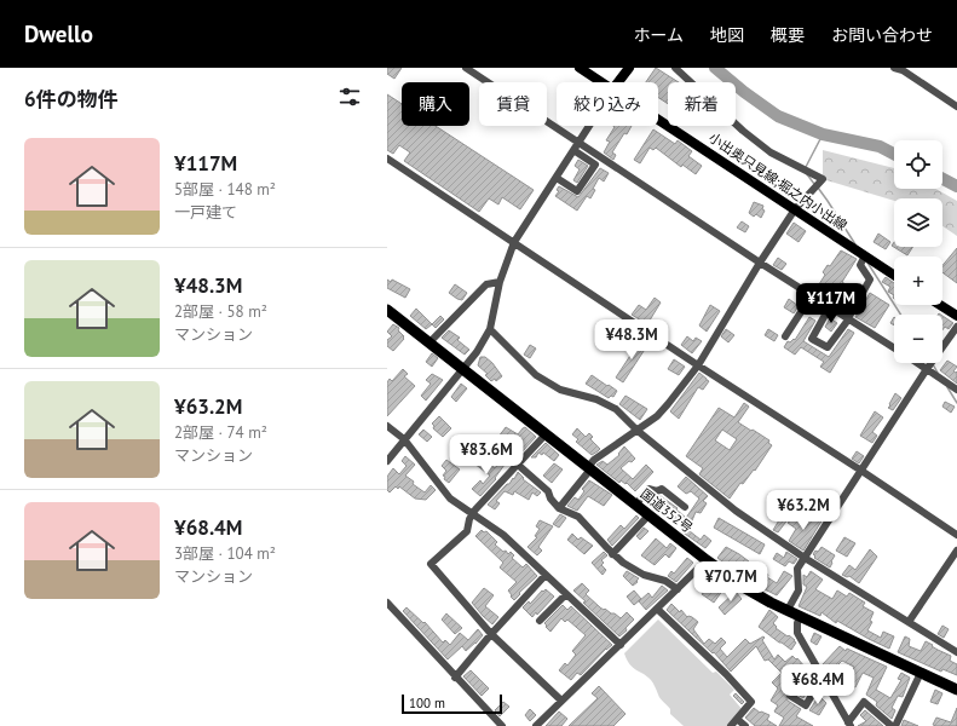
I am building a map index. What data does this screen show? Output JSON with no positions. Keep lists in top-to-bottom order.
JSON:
{
  "streets": {
    "highway": ["国道352号"],
    "main road": ["小出奥只見線;堀之内小出線"]
  },
  "scale_bar": "100 m",
  "page": {
    "header": "Dwello",
    "nav": [
      "ホーム",
      "地図",
      "概要",
      "お問い合わせ"
    ],
    "heading": "6件の物件",
    "chip": [
      "購入",
      "賃貸",
      "絞り込み",
      "新着"
    ],
    "list": [
      {
        "name": "¥117M",
        "note": "5部屋 · 148 m² · 一戸建て"
      },
      {
        "name": "¥48.3M",
        "note": "2部屋 · 58 m² · マンション"
      },
      {
        "name": "¥63.2M",
        "note": "2部屋 · 74 m² · マンション"
      },
      {
        "name": "¥68.4M",
        "note": "3部屋 · 104 m² · マンション"
      }
    ],
    "map_buttons": ["+", "−"],
    "price": [
      "¥117M",
      "¥48.3M",
      "¥83.6M",
      "¥63.2M",
      "¥70.7M",
      "¥68.4M"
    ],
    "scale": "100 m"
  }
}
